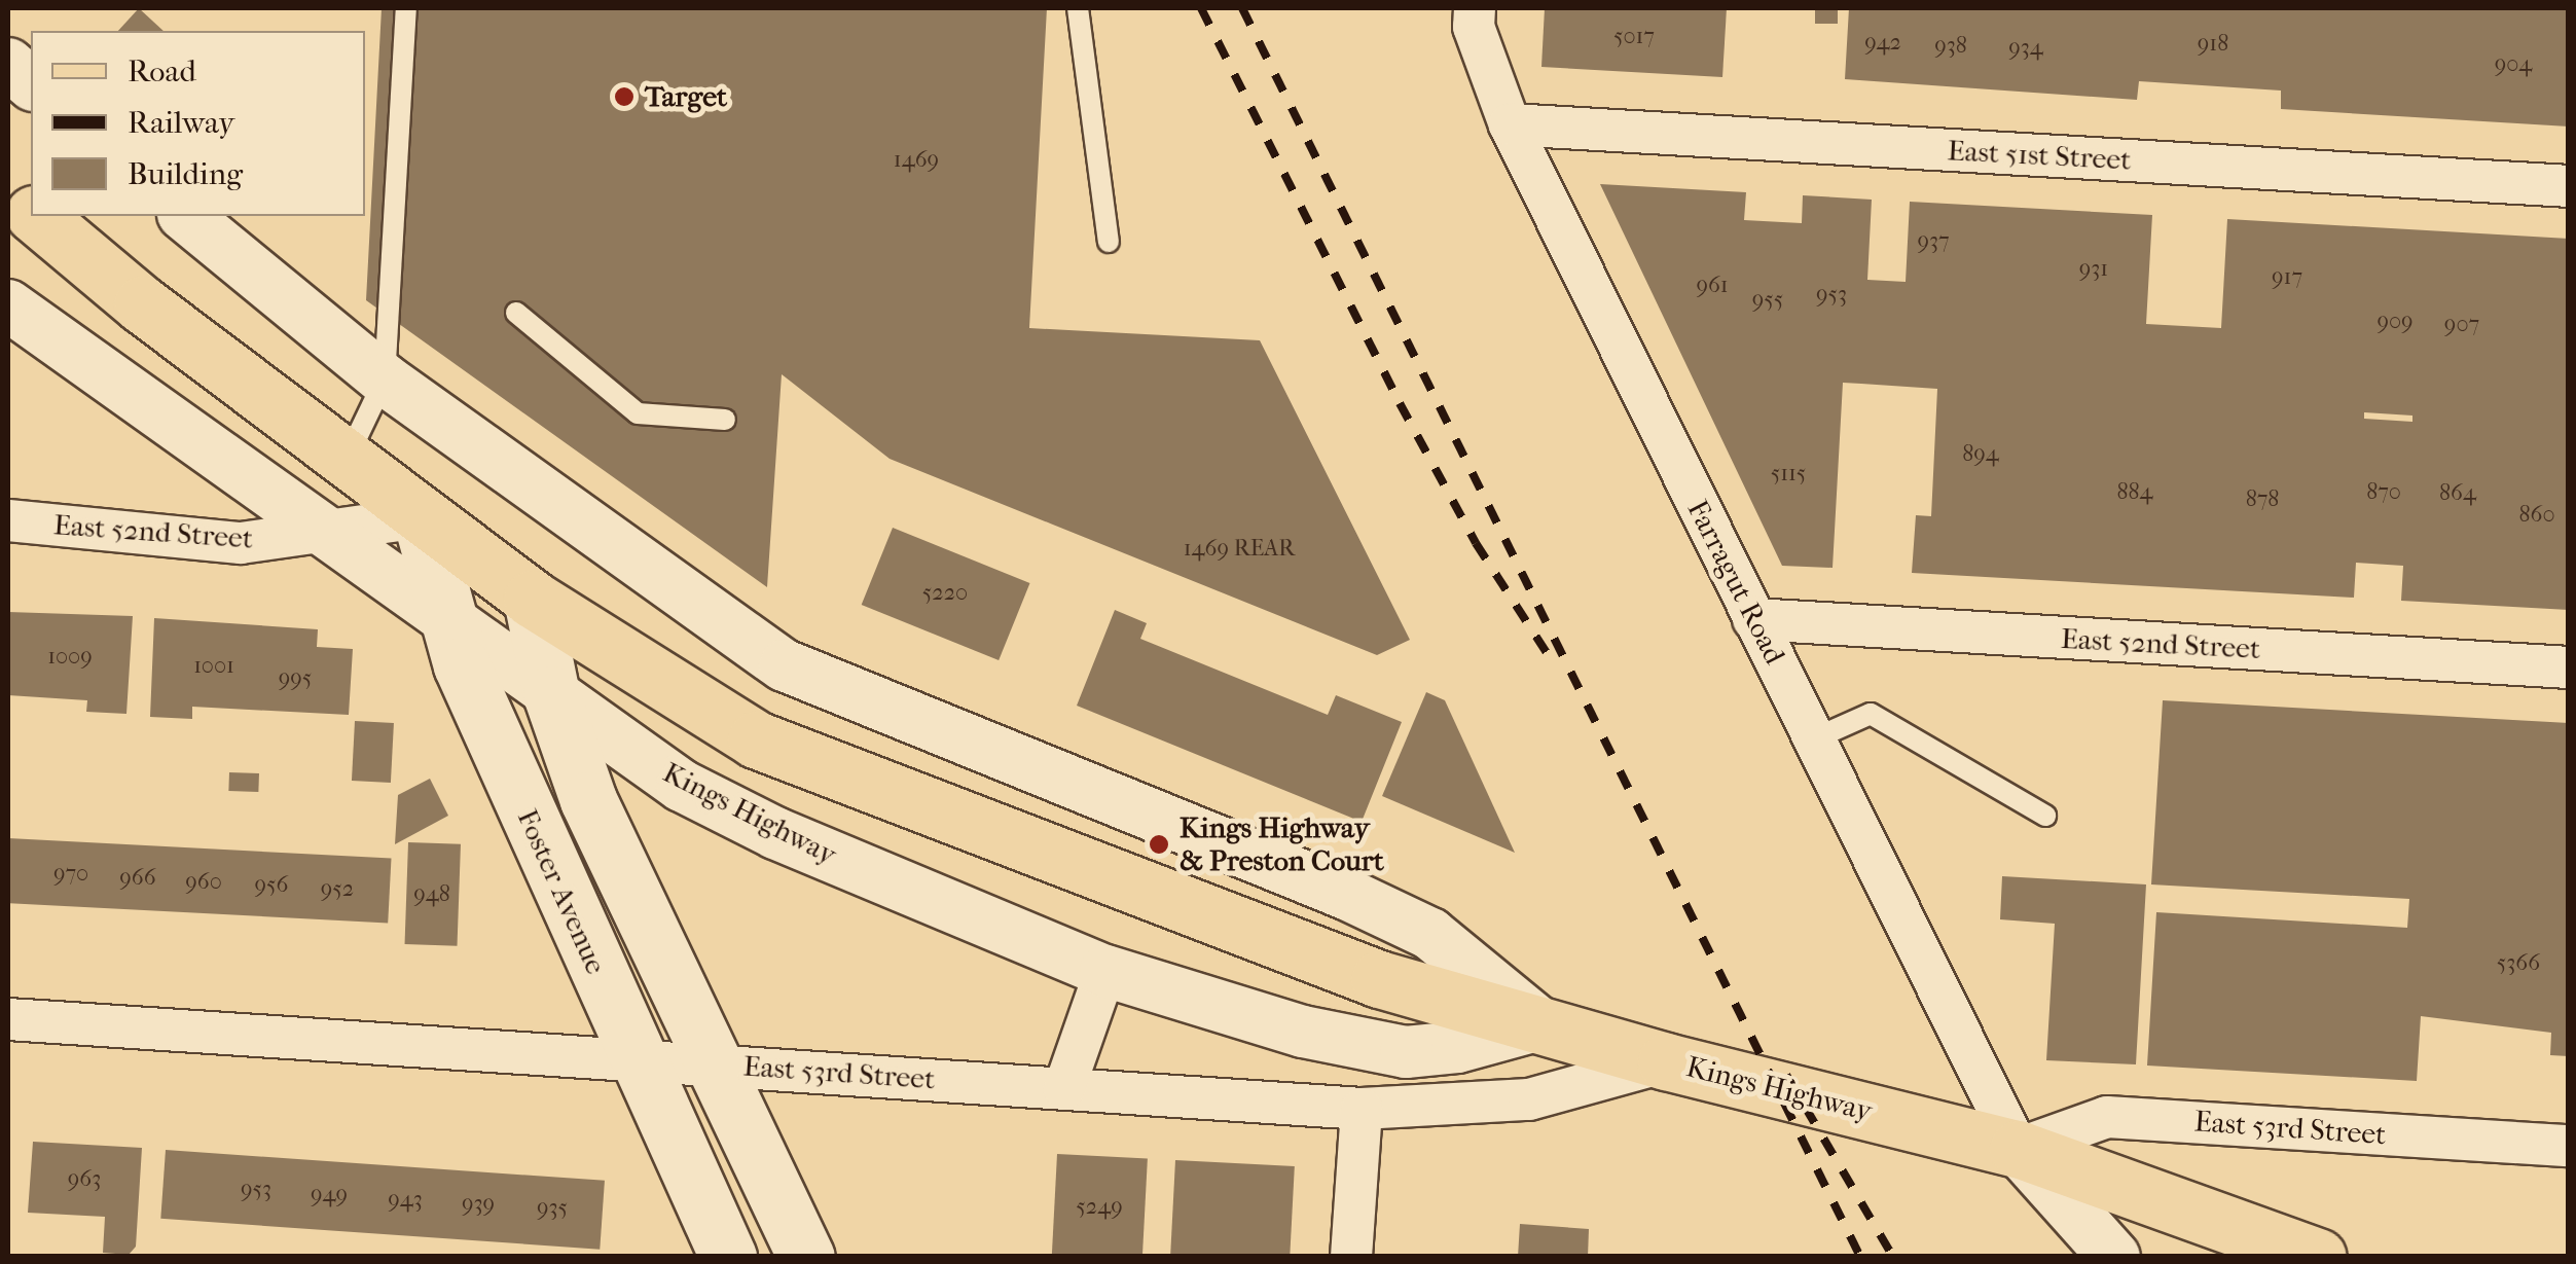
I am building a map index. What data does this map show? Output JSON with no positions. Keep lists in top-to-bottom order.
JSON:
{
  "streets": {
    "main road": ["Kings Highway", "Foster Avenue"],
    "street": [
      "East 51st Street",
      "East 52nd Street",
      "Farragut Road",
      "East 53rd Street"
    ]
  },
  "crossings": [
    ["East 51st Street", "Farragut Road"],
    ["East 52nd Street", "Farragut Road"],
    ["East 52nd Street", "Kings Highway"],
    ["East 52nd Street", "Foster Avenue"],
    ["Farragut Road", "Kings Highway"],
    ["Farragut Road", "East 53rd Street"],
    ["Kings Highway", "Foster Avenue"],
    ["Kings Highway", "East 53rd Street"],
    ["Foster Avenue", "East 53rd Street"]
  ],
  "places": ["Target", "Kings Highway & Preston Court"],
  "house_numbers": [
    "5017",
    "942",
    "918",
    "938",
    "934",
    "904",
    "1469",
    "937",
    "931",
    "917",
    "961",
    "953",
    "955",
    "909",
    "907",
    "894",
    "5115",
    "884",
    "870",
    "864",
    "878",
    "860",
    "1469 REAR",
    "5220",
    "1009",
    "1001",
    "995",
    "970",
    "966",
    "960",
    "956",
    "952",
    "948",
    "5366",
    "963",
    "953",
    "949",
    "943",
    "939",
    "5249",
    "935"
  ],
  "legend": ["Road", "Railway", "Building"]
}
